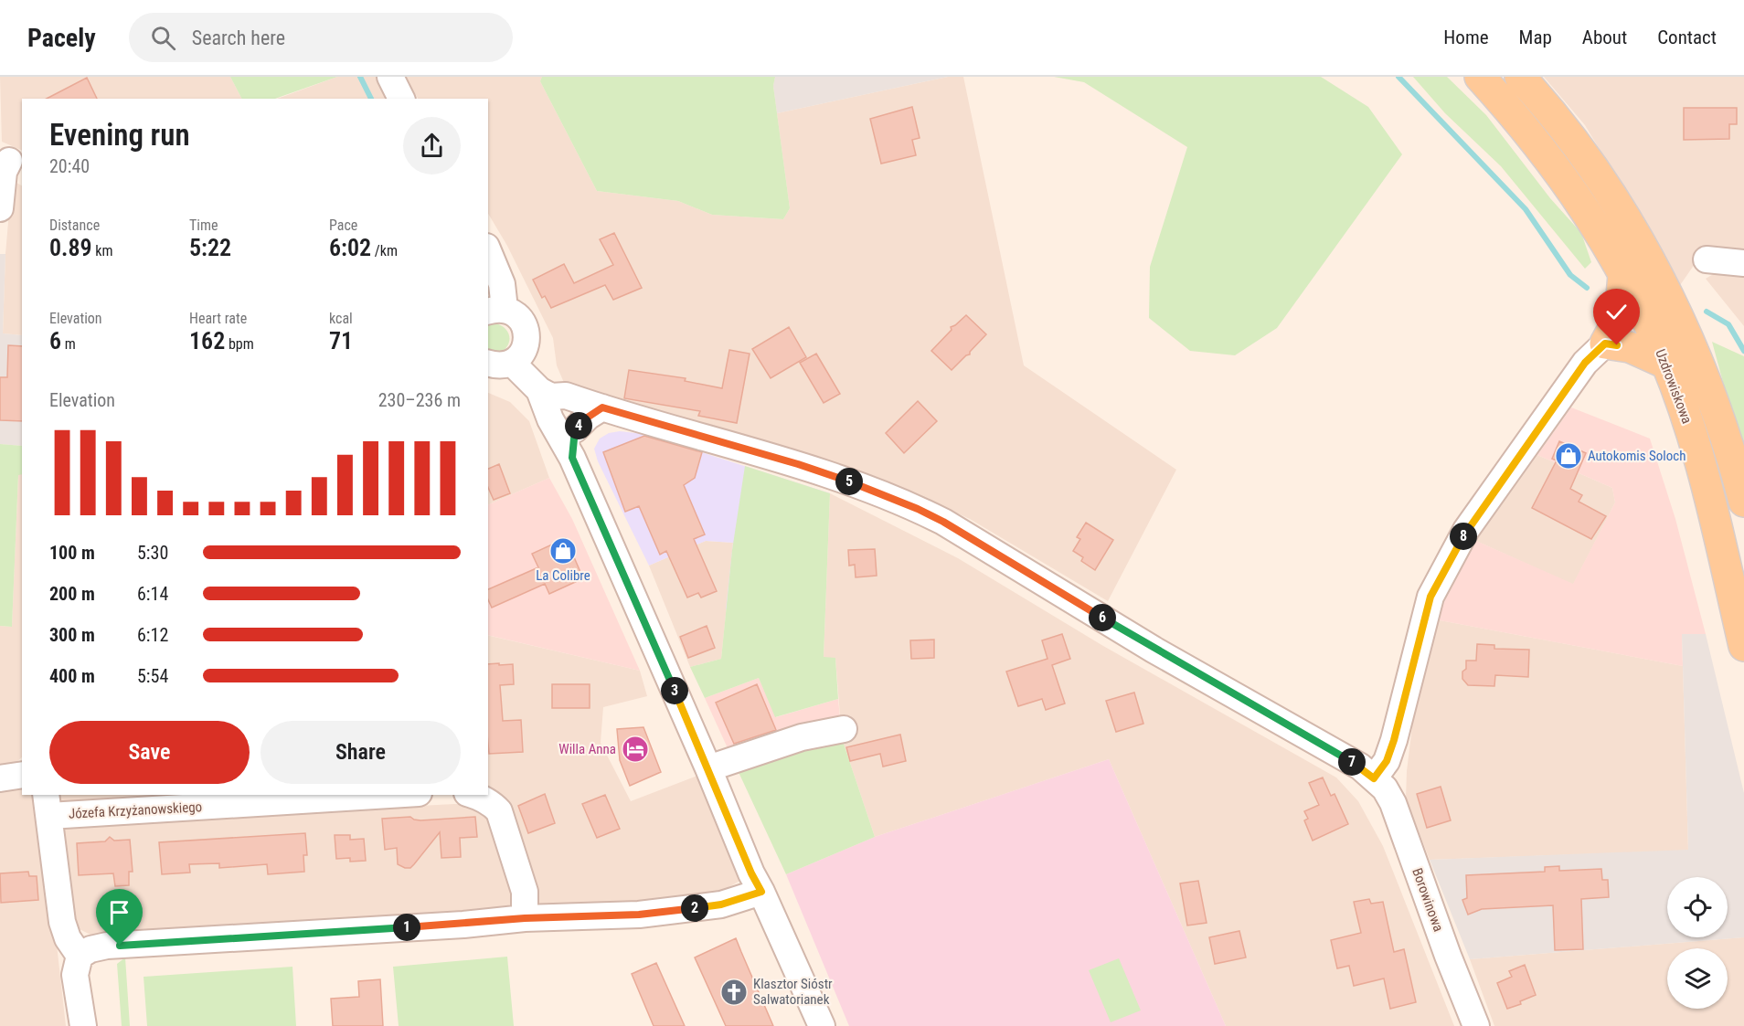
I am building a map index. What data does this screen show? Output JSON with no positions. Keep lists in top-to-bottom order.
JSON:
{
  "streets": {
    "main road": ["Uzdrowiskowa"],
    "street": ["Józefa Krzyżanowskiego", "Borowinowa"]
  },
  "places": {
    "shop": ["Autokomis Soloch", "La Colibre"],
    "hotel": ["Willa Anna"],
    "church": ["Klasztor Sióstr Salwatorianek"]
  },
  "page": {
    "header": "Pacely",
    "search": "Search here",
    "nav": [
      "Home",
      "Map",
      "About",
      "Contact"
    ],
    "heading": ["Evening run", "20:40"],
    "stats": [
      ["Distance", "0.89 km"],
      ["Time", "5:22"],
      ["Pace", "6:02 /km"],
      ["Elevation", "6 m"],
      ["Heart rate", "162 bpm"],
      ["kcal", "71"]
    ],
    "chart": ["Elevation", "230–236 m"],
    "pins": [
      "4",
      "5",
      "8",
      "6",
      "3",
      "7",
      "2",
      "1"
    ],
    "list": [
      {
        "name": "100 m",
        "note": "5:30"
      },
      {
        "name": "200 m",
        "note": "6:14"
      },
      {
        "name": "300 m",
        "note": "6:12"
      },
      {
        "name": "400 m",
        "note": "5:54"
      }
    ],
    "buttons": ["Save", "Share"]
  }
}
